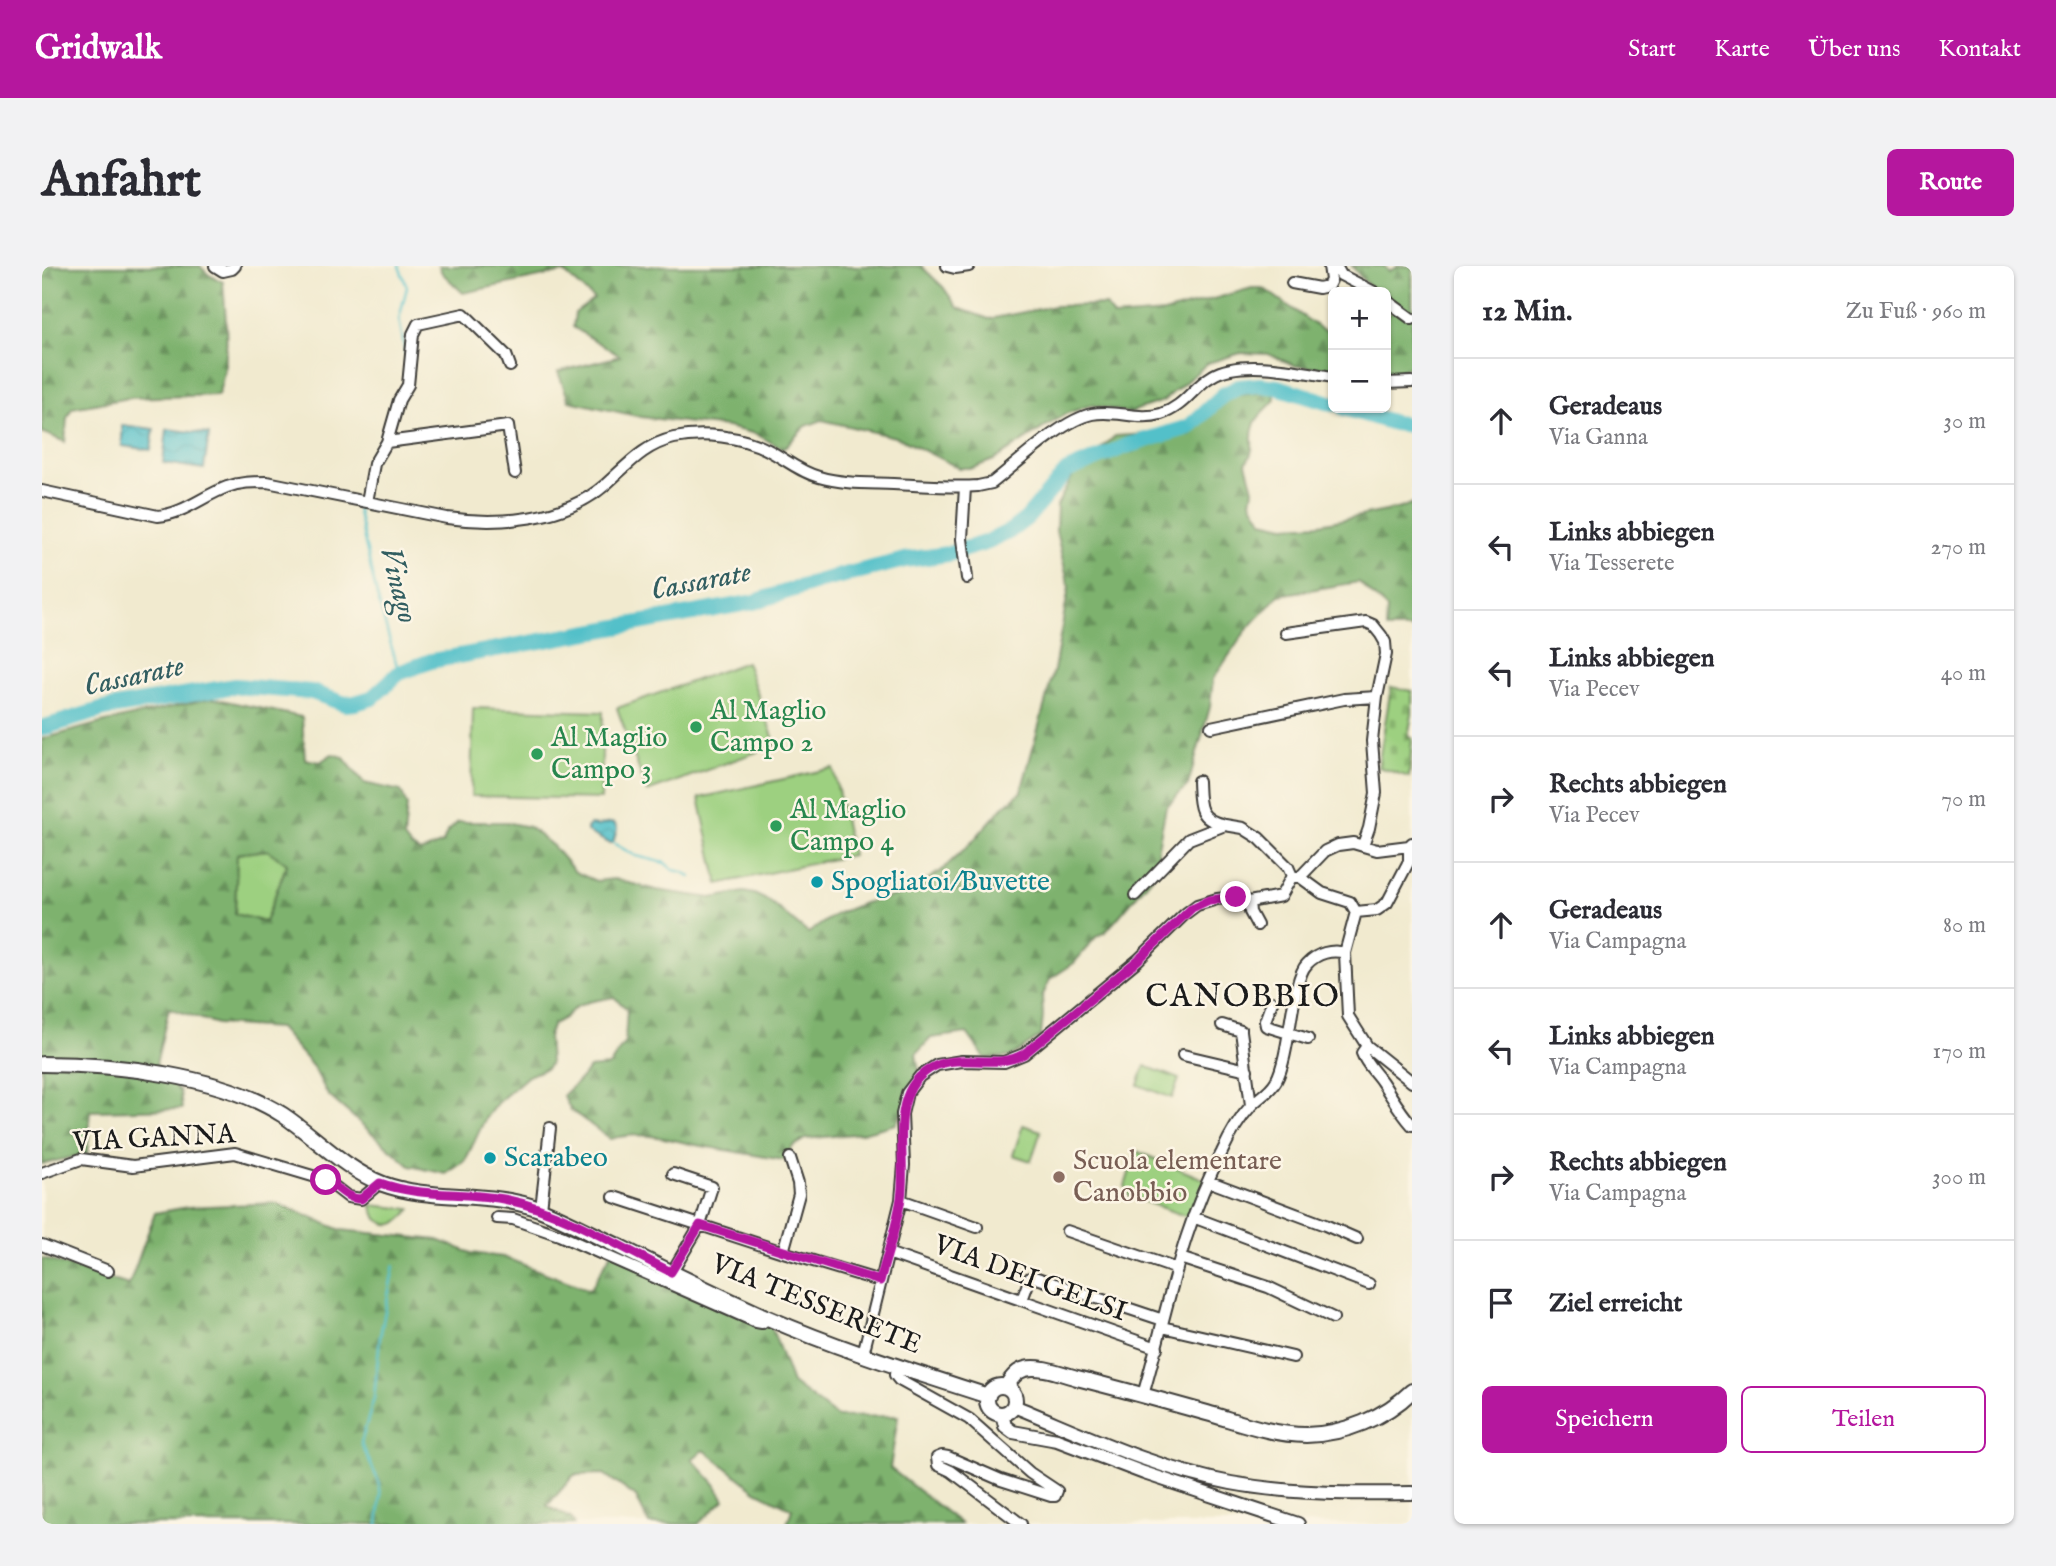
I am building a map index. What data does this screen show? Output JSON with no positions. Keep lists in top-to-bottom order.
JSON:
{
  "streets": {
    "main road": ["VIA TESSERETE"],
    "street": ["VIA GANNA", "VIA DEI GELSI"]
  },
  "crossings": [
    ["VIA GANNA", "VIA TESSERETE"]
  ],
  "districts": ["CANOBBIO"],
  "water": ["Cassarate", "Vinago"],
  "places": [
    "Al Maglio Campo 2",
    "Al Maglio Campo 3",
    "Al Maglio Campo 4",
    "Spogliatoi/Buvette",
    "Scarabeo",
    "Scuola elementare Canobbio"
  ],
  "page": {
    "header": "Gridwalk",
    "nav": [
      "Start",
      "Karte",
      "Über uns",
      "Kontakt"
    ],
    "buttons": [
      "Route",
      ["Speichern", "Teilen"]
    ],
    "title": "Anfahrt",
    "heading": ["12 Min.", "Zu Fuß · 960 m"],
    "map_buttons": ["+", "−"],
    "list": [
      ["Geradeaus", "Via Ganna", "30 m"],
      ["Links abbiegen", "Via Tesserete", "270 m"],
      ["Links abbiegen", "Via Pecev", "40 m"],
      ["Rechts abbiegen", "Via Pecev", "70 m"],
      ["Geradeaus", "Via Campagna", "80 m"],
      ["Links abbiegen", "Via Campagna", "170 m"],
      ["Rechts abbiegen", "Via Campagna", "300 m"],
      "Ziel erreicht"
    ]
  }
}
